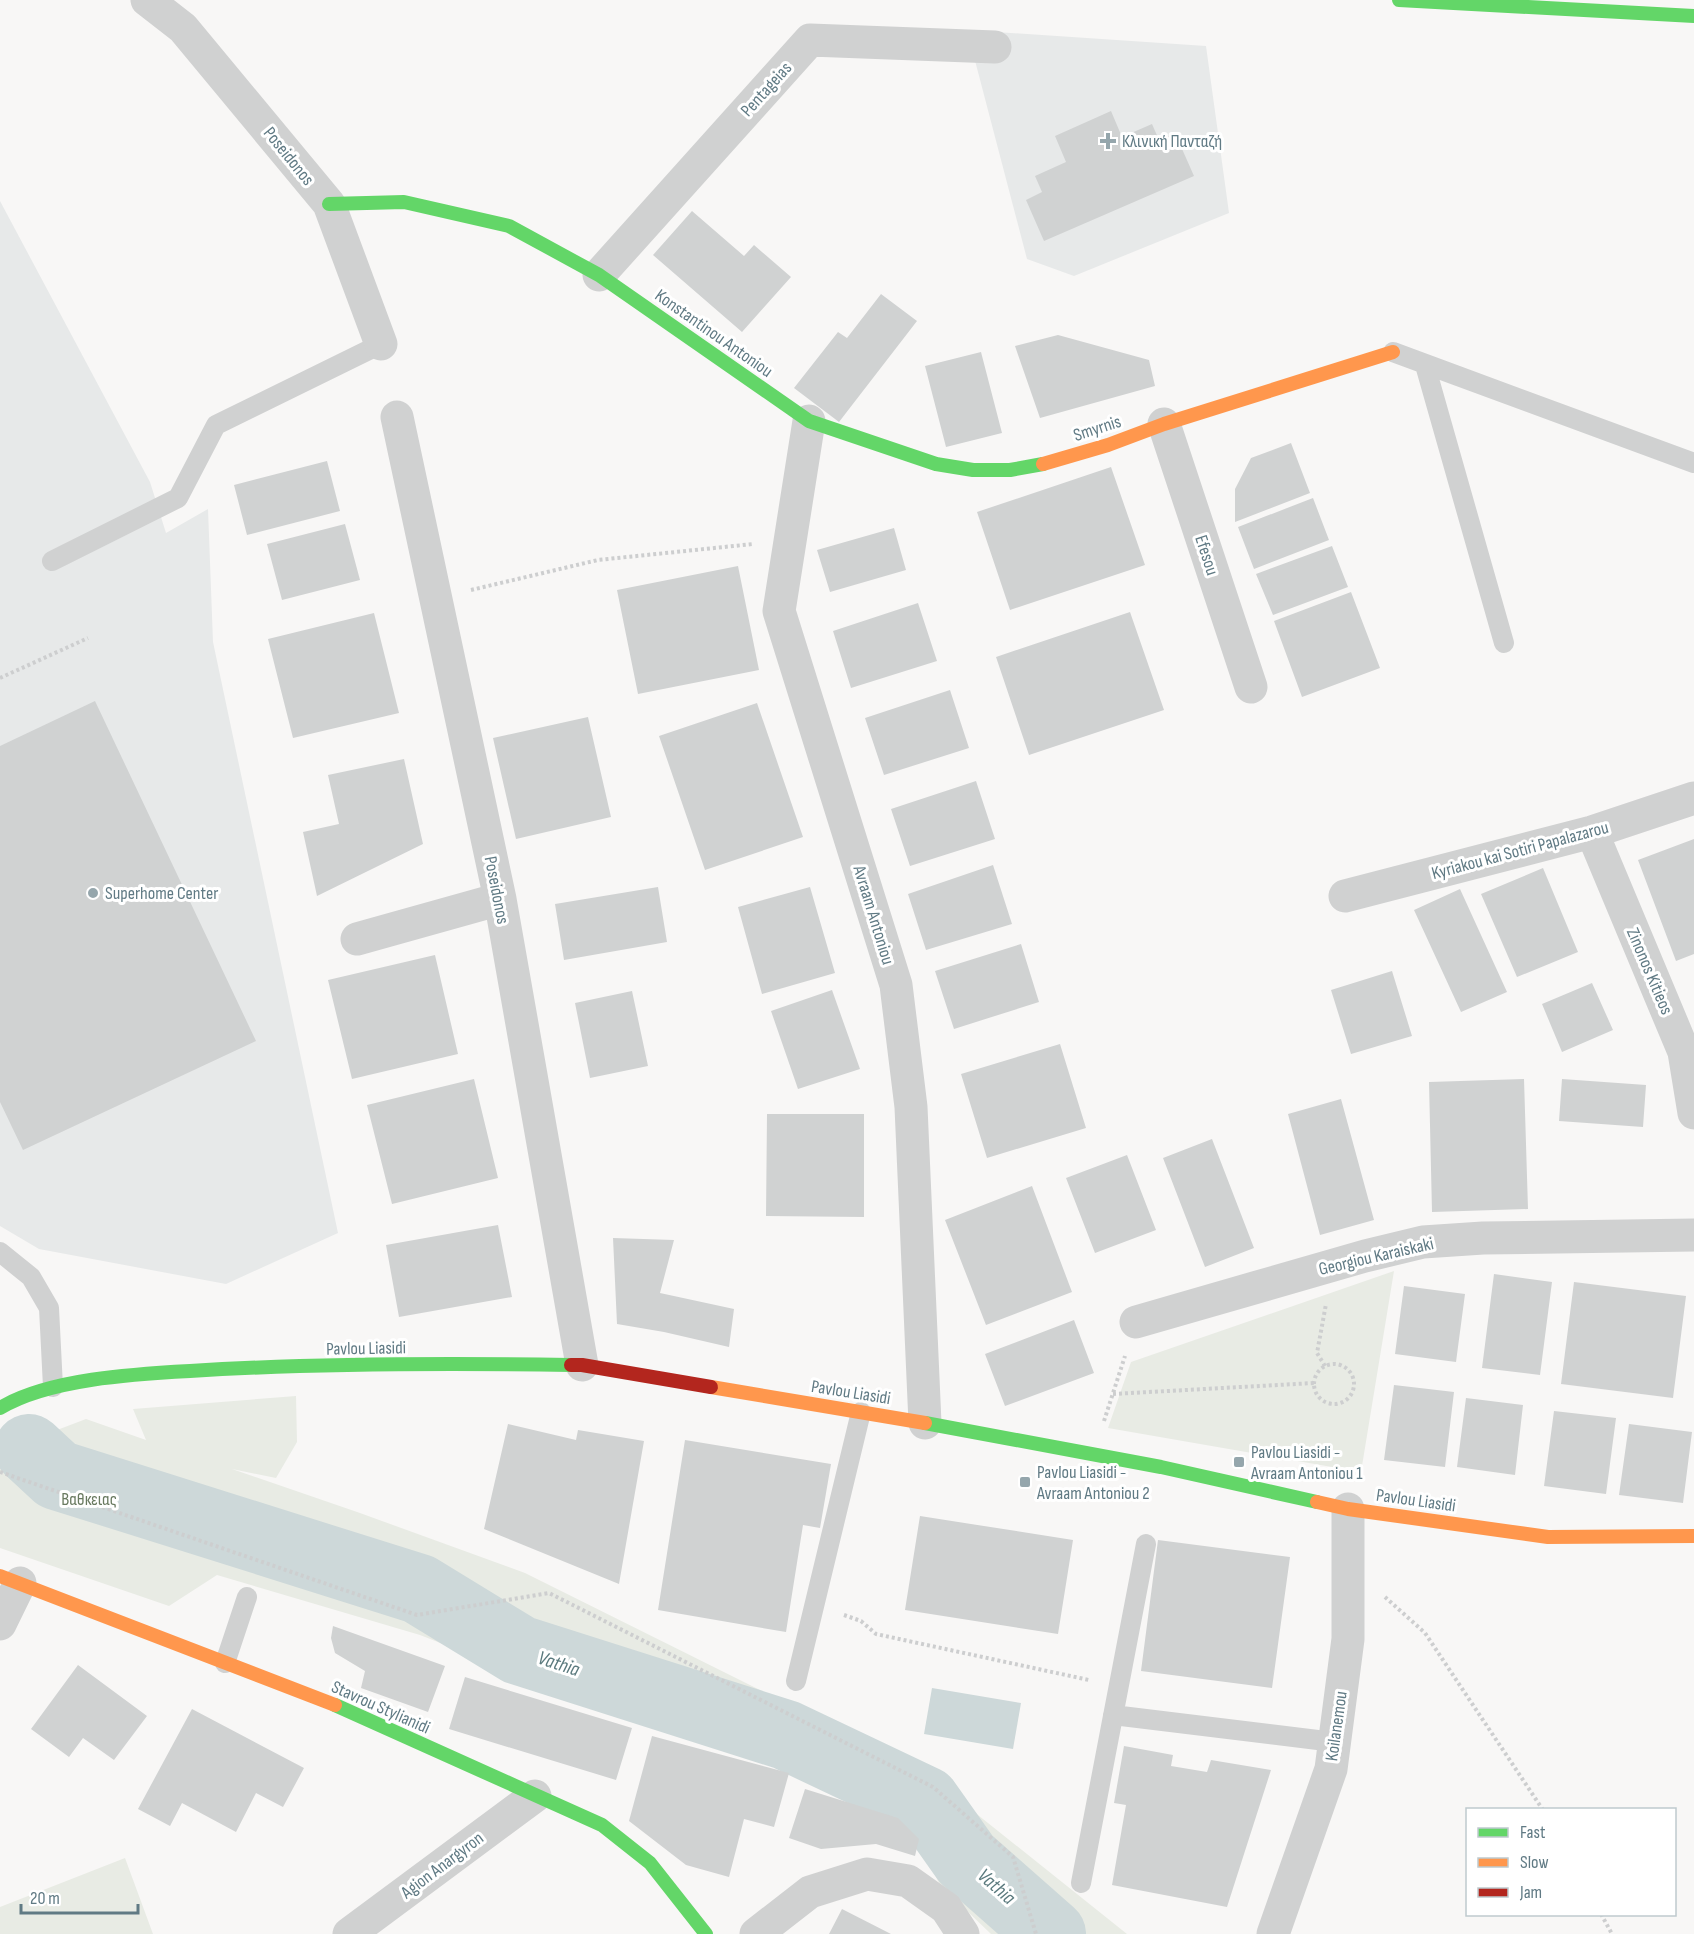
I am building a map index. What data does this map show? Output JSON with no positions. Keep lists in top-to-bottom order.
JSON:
{
  "streets": {
    "main road": [
      "Konstantinou Antoniou",
      "Smyrnis",
      "Pavlou Liasidi",
      "Stavrou Stylianidi"
    ],
    "street": [
      "Pentageias",
      "Poseidonos",
      "Efesou",
      "Kyriakou kai Sotiri Papalazarou",
      "Avraam Antoniou",
      "Zinonos Kitieos",
      "Georgiou Karaiskaki",
      "Koilanemou",
      "Agion Anargyron"
    ]
  },
  "crossings": [
    ["Pentageias", "Konstantinou Antoniou"],
    ["Poseidonos", "Konstantinou Antoniou"],
    ["Poseidonos", "Pavlou Liasidi"],
    ["Konstantinou Antoniou", "Smyrnis"],
    ["Konstantinou Antoniou", "Avraam Antoniou"],
    ["Smyrnis", "Efesou"],
    ["Smyrnis", "Avraam Antoniou"],
    ["Kyriakou kai Sotiri Papalazarou", "Zinonos Kitieos"],
    ["Avraam Antoniou", "Pavlou Liasidi"],
    ["Pavlou Liasidi", "Koilanemou"],
    ["Stavrou Stylianidi", "Agion Anargyron"]
  ],
  "water": ["Vathia"],
  "parks": ["Βαθκειας"],
  "places": {
    "health": ["Κλινική Πανταζή"],
    "other": ["Superhome Center"],
    "transit": ["Pavlou Liasidi - Avraam Antoniou 1", "Pavlou Liasidi - Avraam Antoniou 2"]
  },
  "legend": ["Fast", "Slow", "Jam"],
  "scale_bar": "20 m"
}
